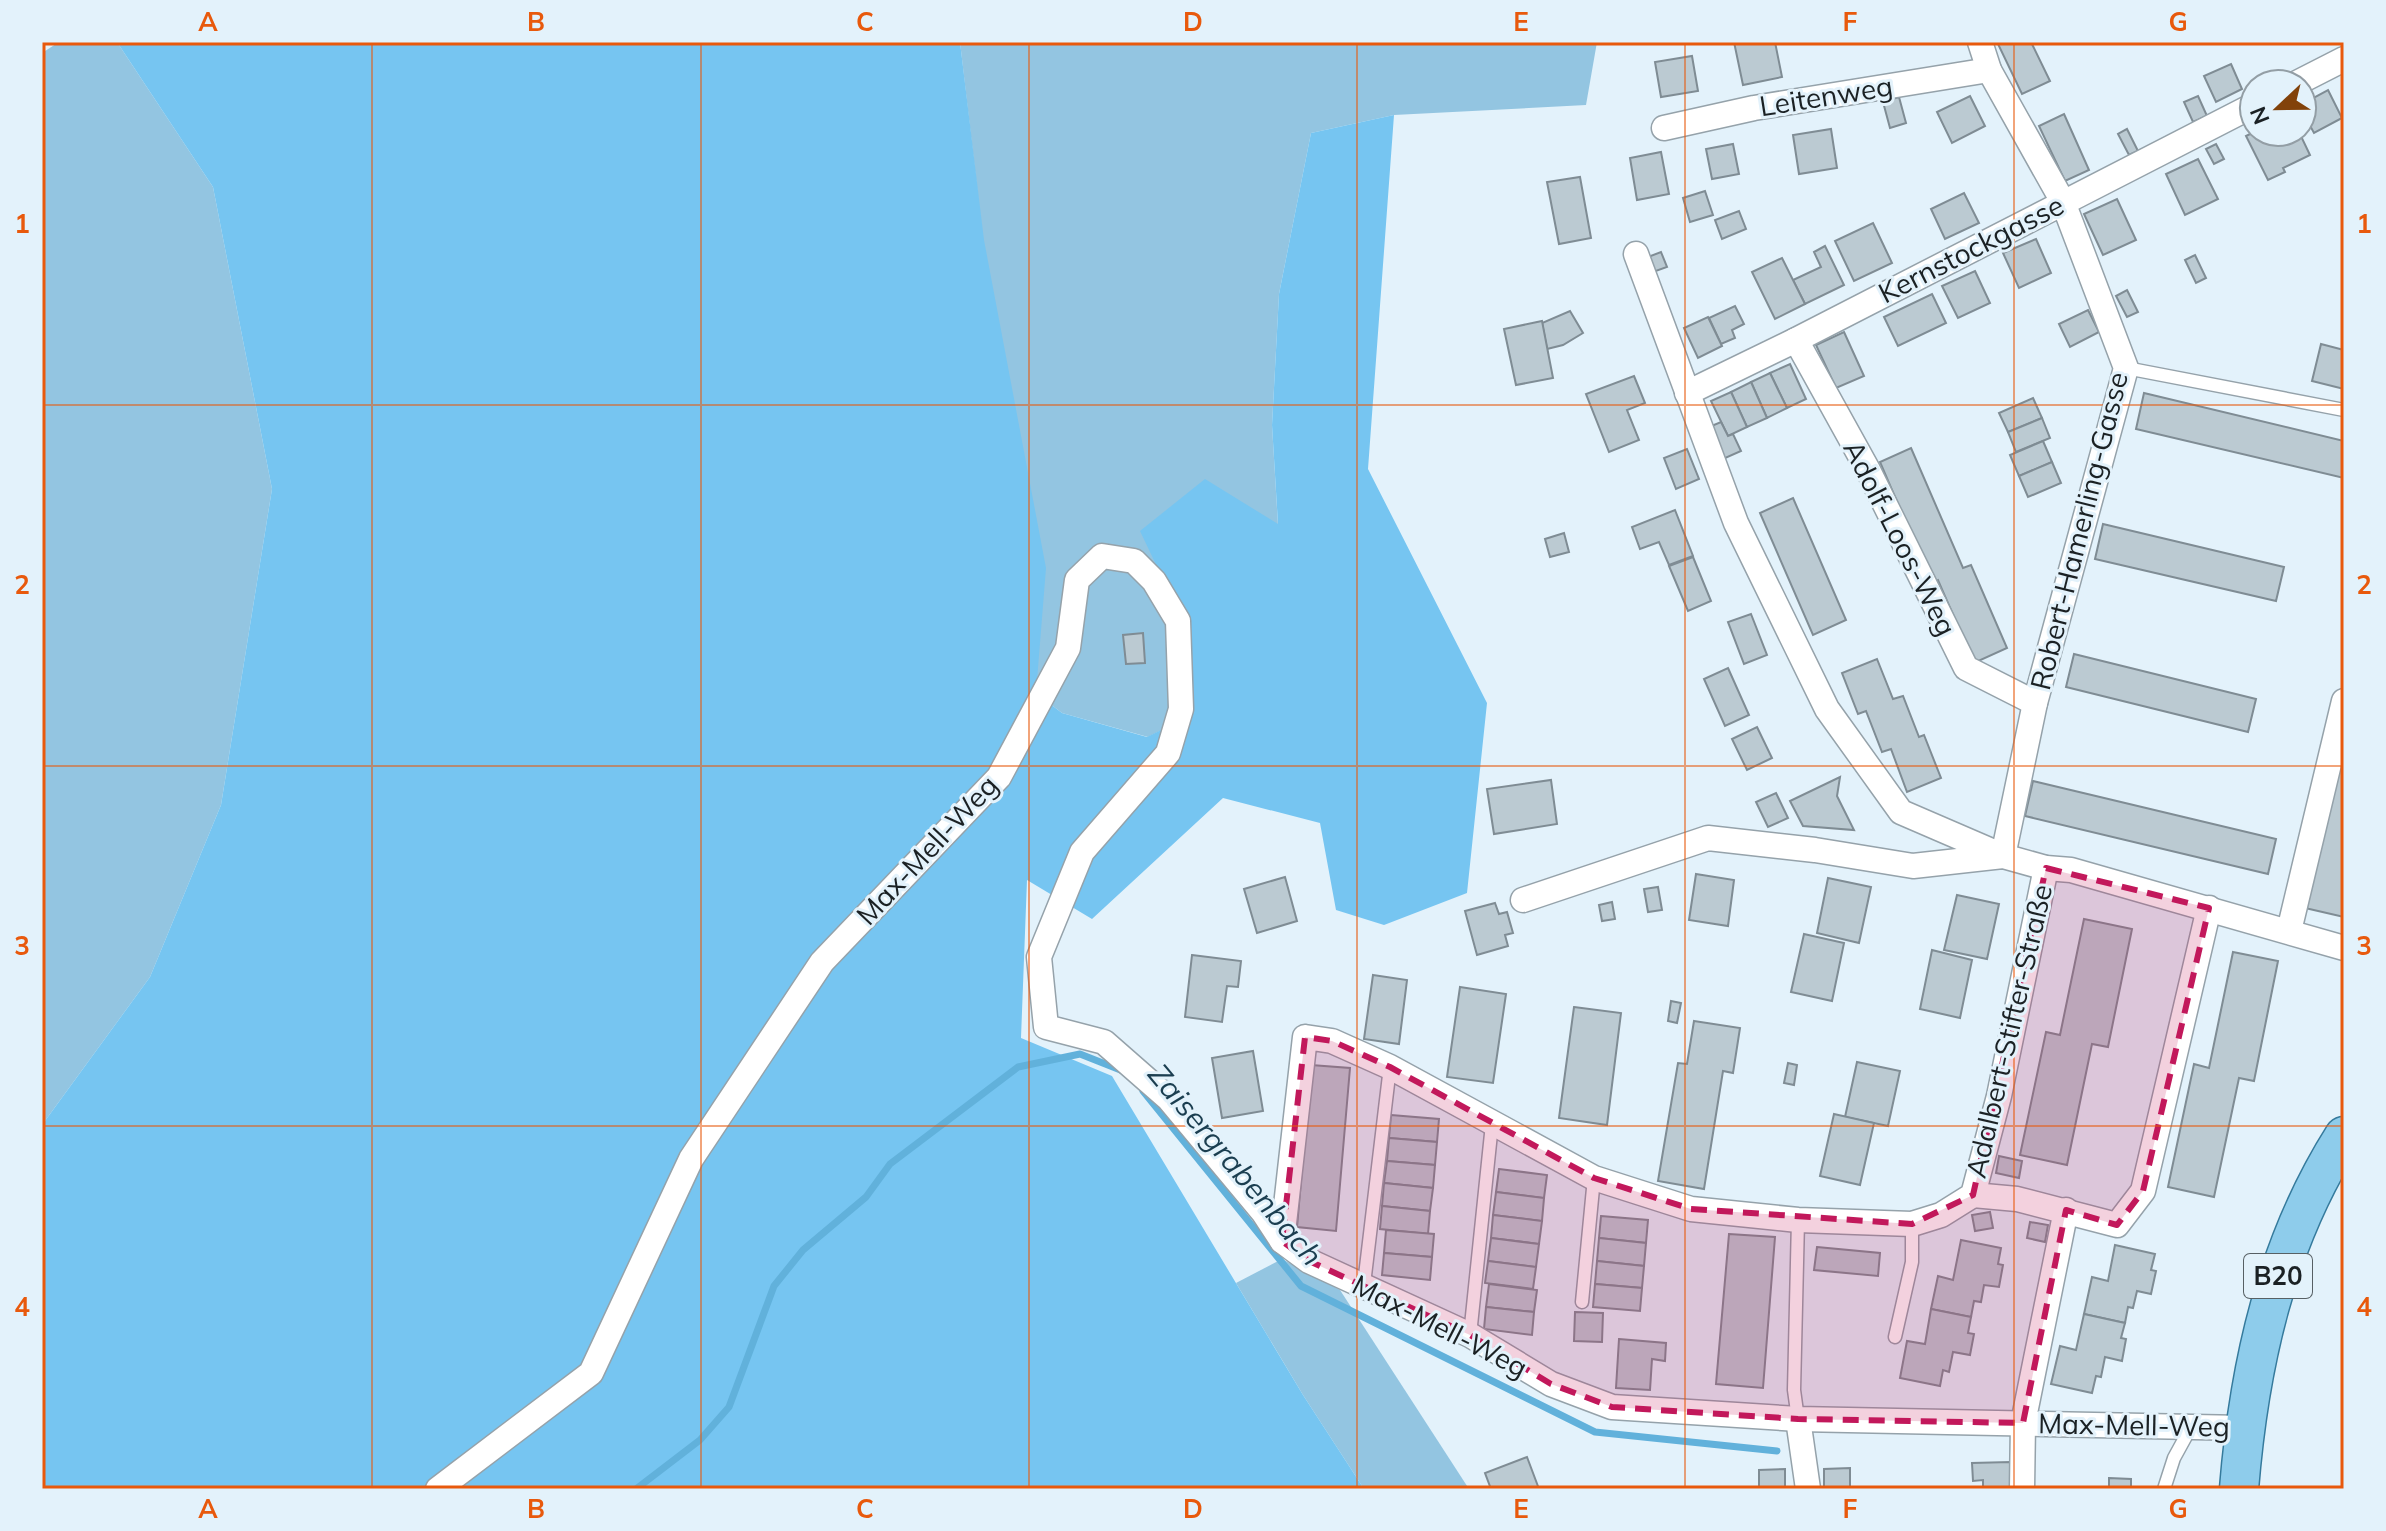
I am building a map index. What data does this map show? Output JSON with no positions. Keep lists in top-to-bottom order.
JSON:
{
  "streets": {
    "main road": ["B20"],
    "street": [
      "Leitenweg",
      "Kernstockgasse",
      "Robert-Hamerling-Gasse",
      "Adolf-Loos-Weg",
      "Max-Mell-Weg",
      "Adalbert-Stifter-Straße"
    ]
  },
  "crossings": [
    ["Leitenweg", "Robert-Hamerling-Gasse"],
    ["Kernstockgasse", "Robert-Hamerling-Gasse"],
    ["Kernstockgasse", "Adolf-Loos-Weg"],
    ["Robert-Hamerling-Gasse", "Adolf-Loos-Weg"],
    ["Robert-Hamerling-Gasse", "Adalbert-Stifter-Straße"],
    ["Max-Mell-Weg", "Adalbert-Stifter-Straße"],
    ["Max-Mell-Weg", "B20"]
  ],
  "water": ["Zaisergrabenbach"],
  "north": "left",
  "grid": {
    "columns": [
      "A",
      "B",
      "C",
      "D",
      "E",
      "F",
      "G"
    ],
    "rows": [
      "1",
      "2",
      "3",
      "4"
    ]
  }
}
